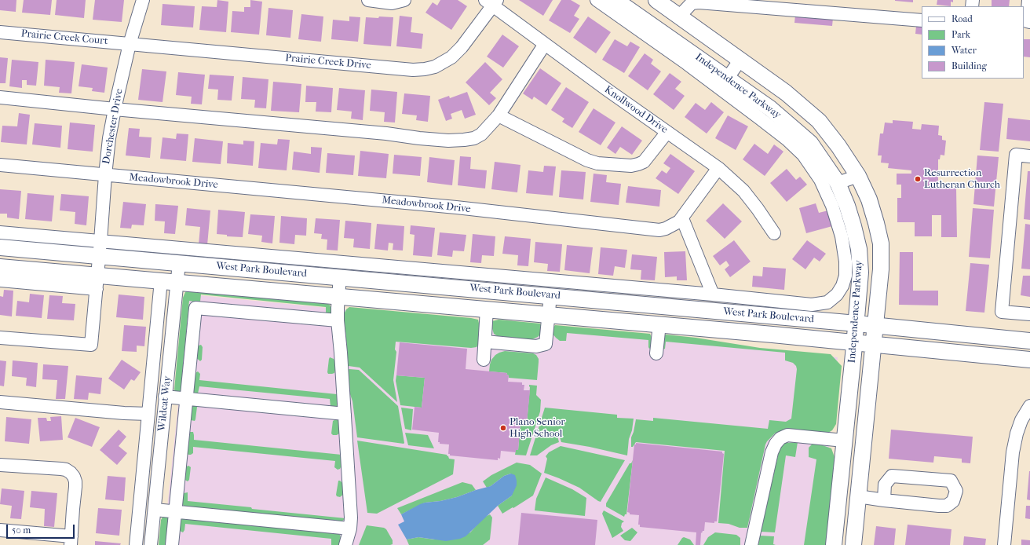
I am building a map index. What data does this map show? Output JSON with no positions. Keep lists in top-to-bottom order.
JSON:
{
  "streets": {
    "main road": ["Independence Parkway", "West Park Boulevard"],
    "street": [
      "Prairie Creek Court",
      "Prairie Creek Drive",
      "Knollwood Drive",
      "Dorchester Drive",
      "Meadowbrook Drive",
      "Wildcat Way"
    ]
  },
  "crossings": [
    ["Prairie Creek Court", "Prairie Creek Drive"],
    ["Prairie Creek Court", "Dorchester Drive"],
    ["Prairie Creek Drive", "Knollwood Drive"],
    ["Prairie Creek Drive", "Dorchester Drive"],
    ["Independence Parkway", "West Park Boulevard"],
    ["Knollwood Drive", "Meadowbrook Drive"],
    ["Dorchester Drive", "Meadowbrook Drive"],
    ["Dorchester Drive", "West Park Boulevard"],
    ["West Park Boulevard", "Wildcat Way"]
  ],
  "places": ["Resurrection Lutheran Church", "Plano Senior High School"],
  "legend": [
    "Road",
    "Park",
    "Water",
    "Building"
  ],
  "scale_bar": "50 m"
}
